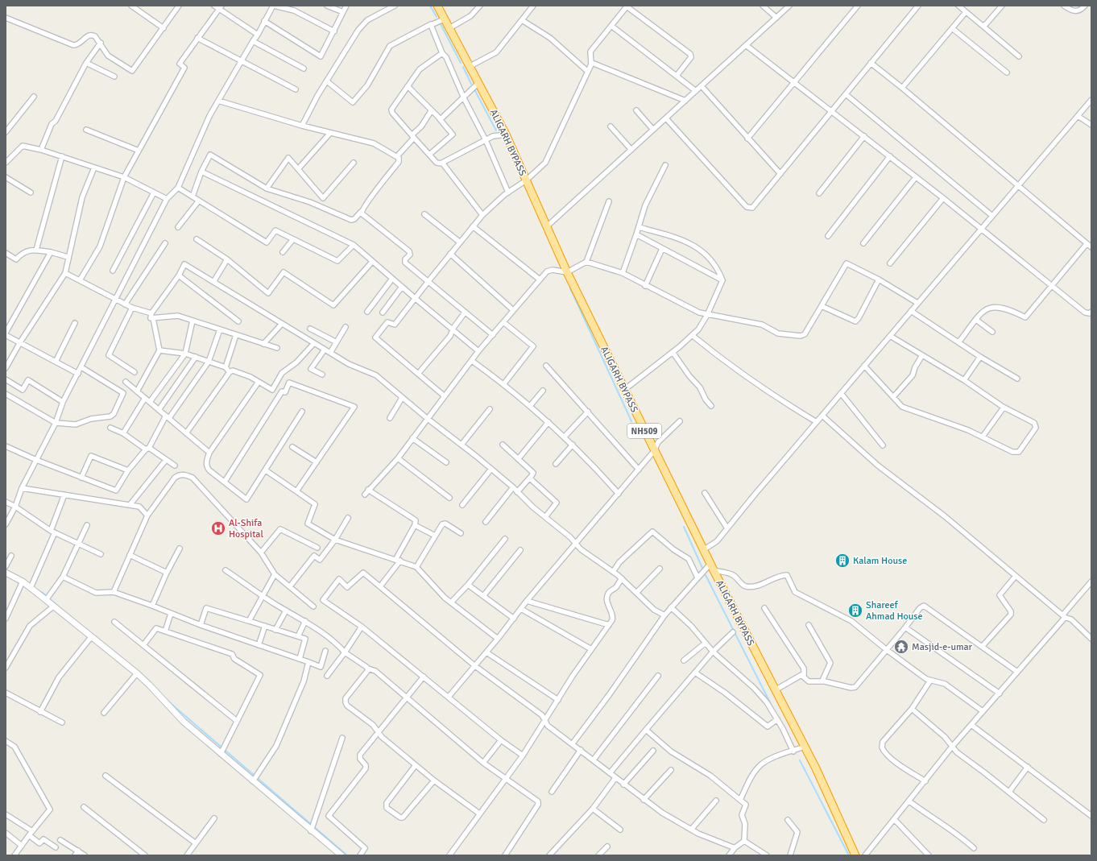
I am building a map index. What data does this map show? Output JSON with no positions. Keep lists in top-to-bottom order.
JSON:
{
  "streets": {
    "highway": ["ALIGARH BYPASS", "NH509"]
  },
  "places": {
    "hospital": ["Al-Shifa Hospital"],
    "building": ["Kalam House", "Shareef Ahmad House"],
    "temple": ["Masjid-e-umar"]
  }
}
